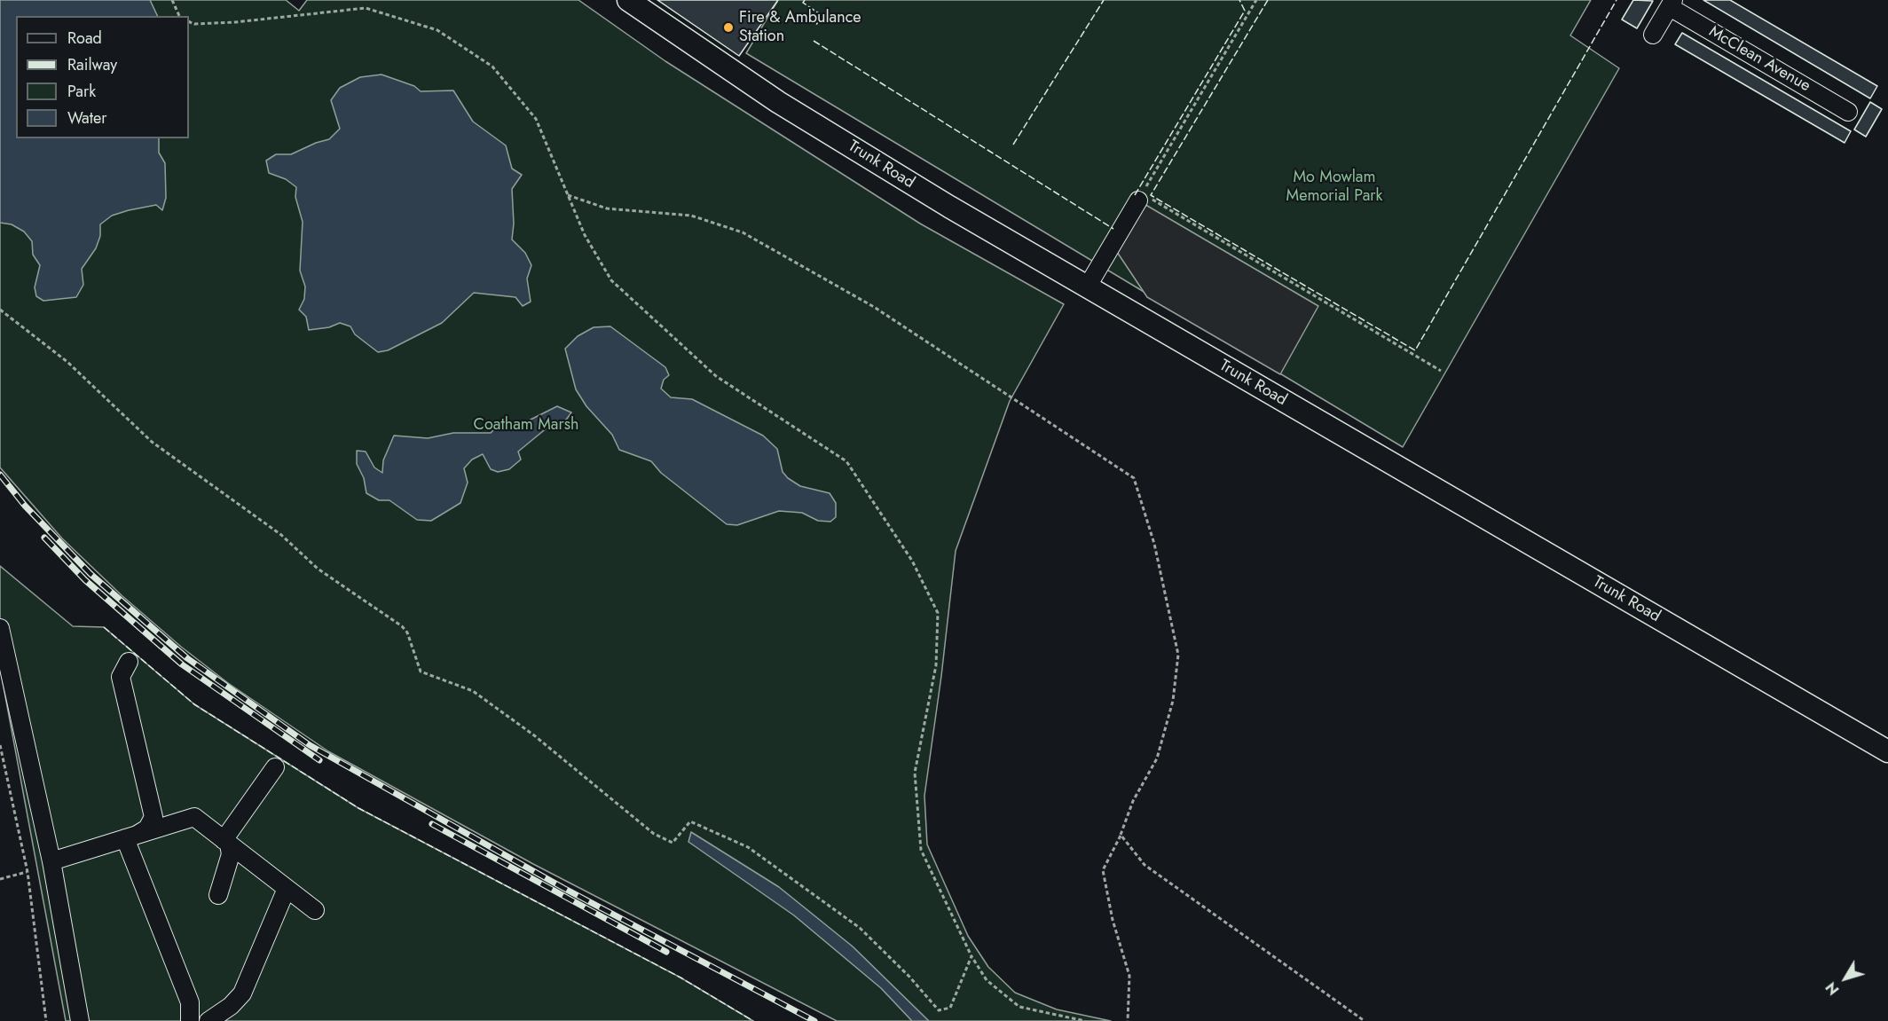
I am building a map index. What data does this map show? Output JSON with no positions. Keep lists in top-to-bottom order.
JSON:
{
  "streets": {
    "main road": ["Trunk Road"],
    "street": ["McClean Avenue"]
  },
  "parks": ["Mo Mowlam Memorial Park", "Coatham Marsh"],
  "places": ["Fire & Ambulance Station"],
  "legend": [
    "Road",
    "Railway",
    "Park",
    "Water"
  ],
  "north": "bottom left"
}
